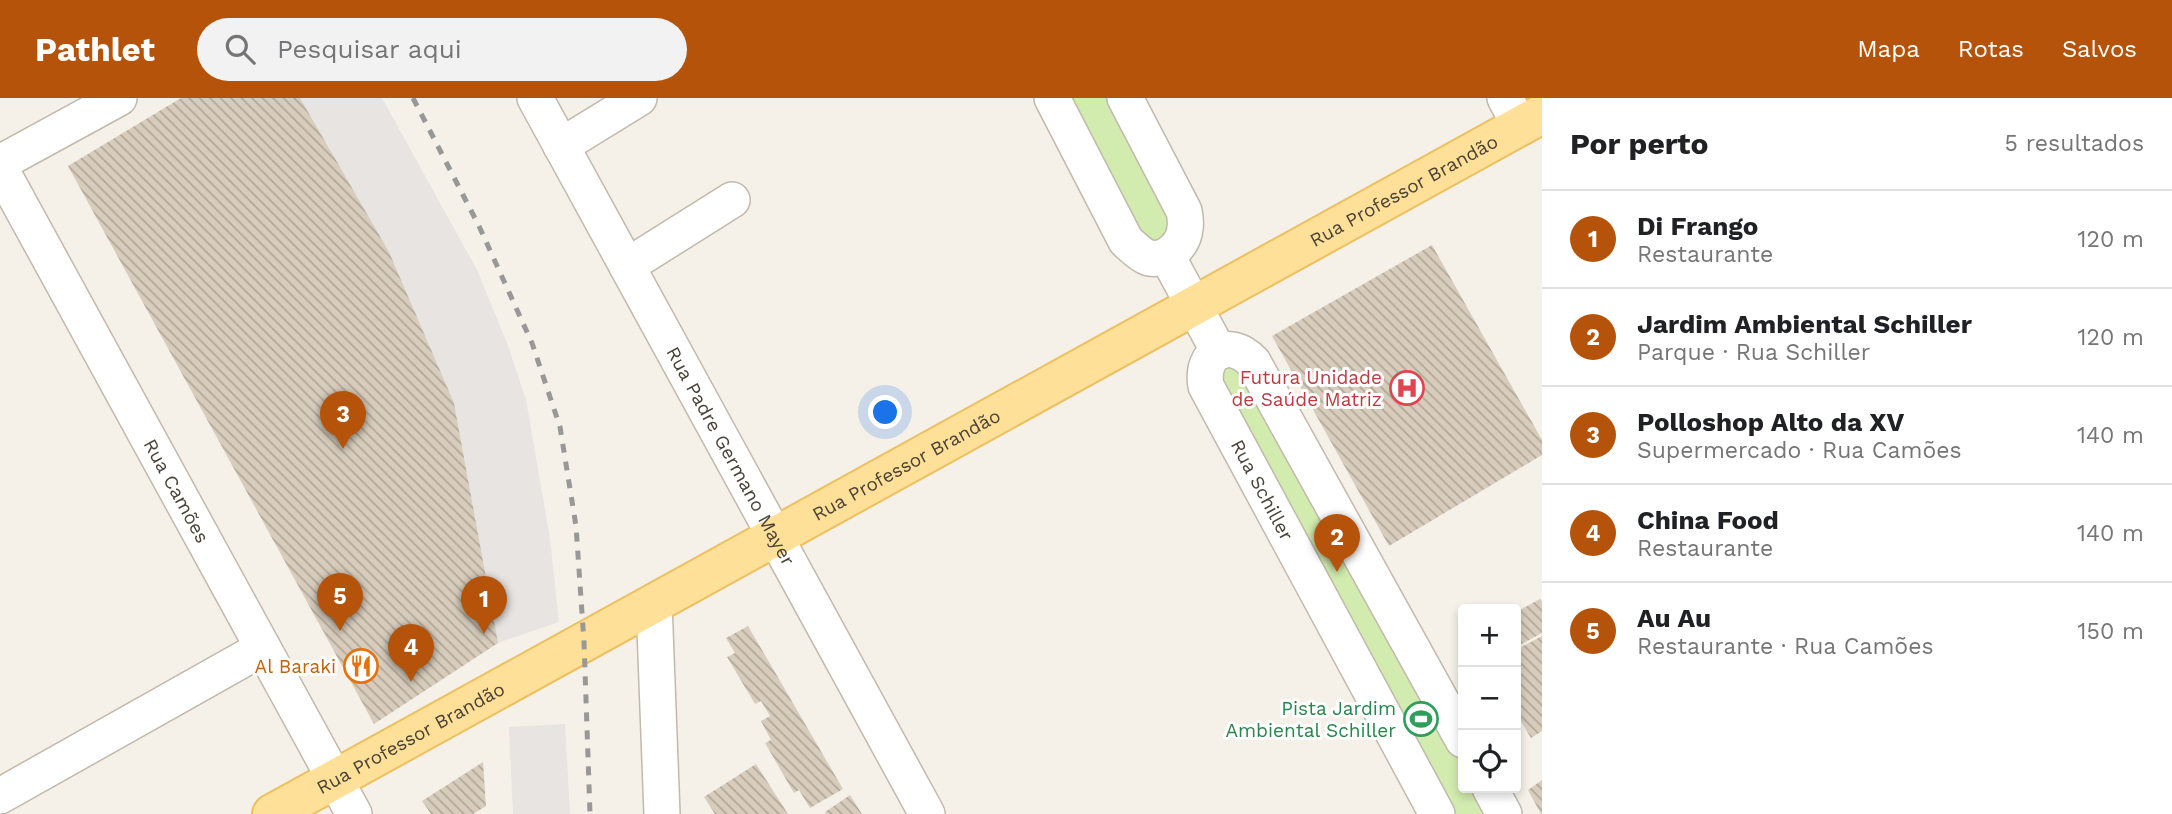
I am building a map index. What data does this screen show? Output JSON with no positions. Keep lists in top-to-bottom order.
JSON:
{
  "streets": {
    "main road": ["Rua Professor Brandão"],
    "street": ["Rua Padre Germano Mayer", "Rua Schiller", "Rua Camões"]
  },
  "crossings": [
    ["Rua Professor Brandão", "Rua Padre Germano Mayer"],
    ["Rua Professor Brandão", "Rua Camões"]
  ],
  "places": {
    "hospital": ["Futura Unidade de Saúde Matriz"],
    "restaurant": ["Al Baraki"],
    "sports": ["Pista Jardim Ambiental Schiller"]
  },
  "page": {
    "header": "Pathlet",
    "search": "Pesquisar aqui",
    "nav": ["Mapa", "Rotas", "Salvos"],
    "heading": ["Por perto", "5 resultados"],
    "list": [
      {
        "mark": "1",
        "name": "Di Frango",
        "note": "Restaurante",
        "value": "120 m"
      },
      {
        "mark": "2",
        "name": "Jardim Ambiental Schiller",
        "note": "Parque · Rua Schiller",
        "value": "120 m"
      },
      {
        "mark": "3",
        "name": "Polloshop Alto da XV",
        "note": "Supermercado · Rua Camões",
        "value": "140 m"
      },
      {
        "mark": "4",
        "name": "China Food",
        "note": "Restaurante",
        "value": "140 m"
      },
      {
        "mark": "5",
        "name": "Au Au",
        "note": "Restaurante · Rua Camões",
        "value": "150 m"
      }
    ],
    "pins": [
      "3",
      "2",
      "5",
      "1",
      "4"
    ],
    "map_buttons": ["+", "−"]
  }
}
